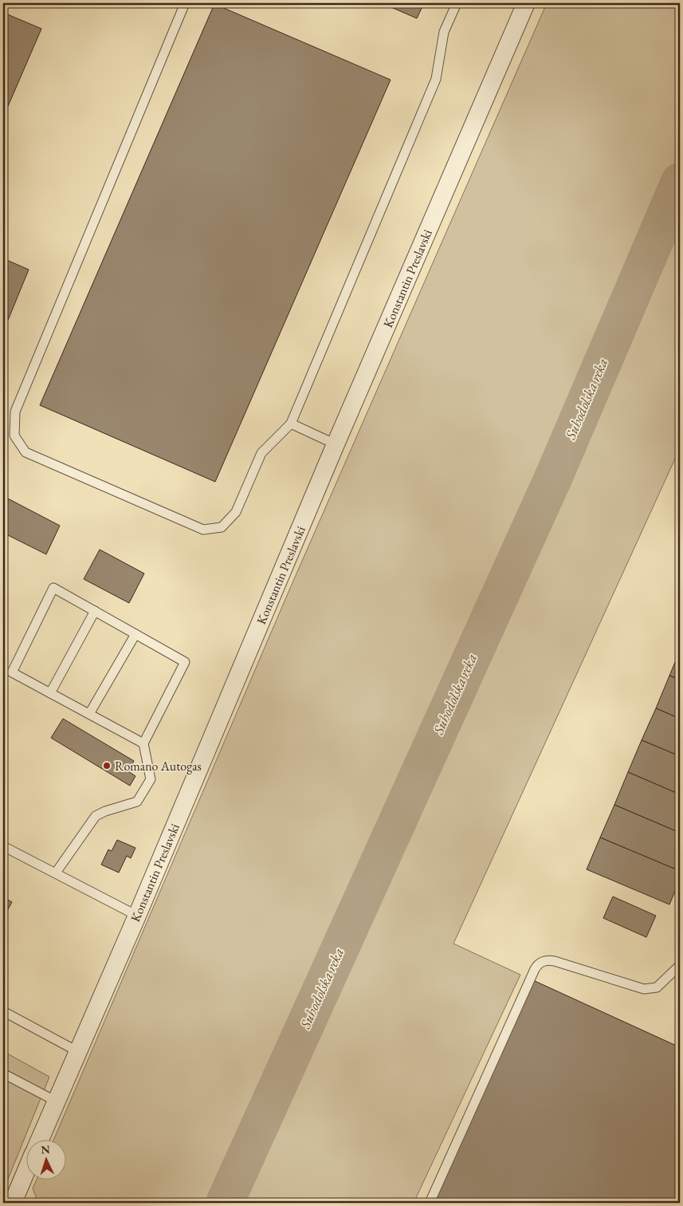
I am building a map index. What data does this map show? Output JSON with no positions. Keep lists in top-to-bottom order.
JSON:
{
  "streets": {
    "street": ["Konstantin Preslavski"]
  },
  "water": ["Suhodolska reka"],
  "places": ["Romano Autogas"],
  "north": "top"
}
